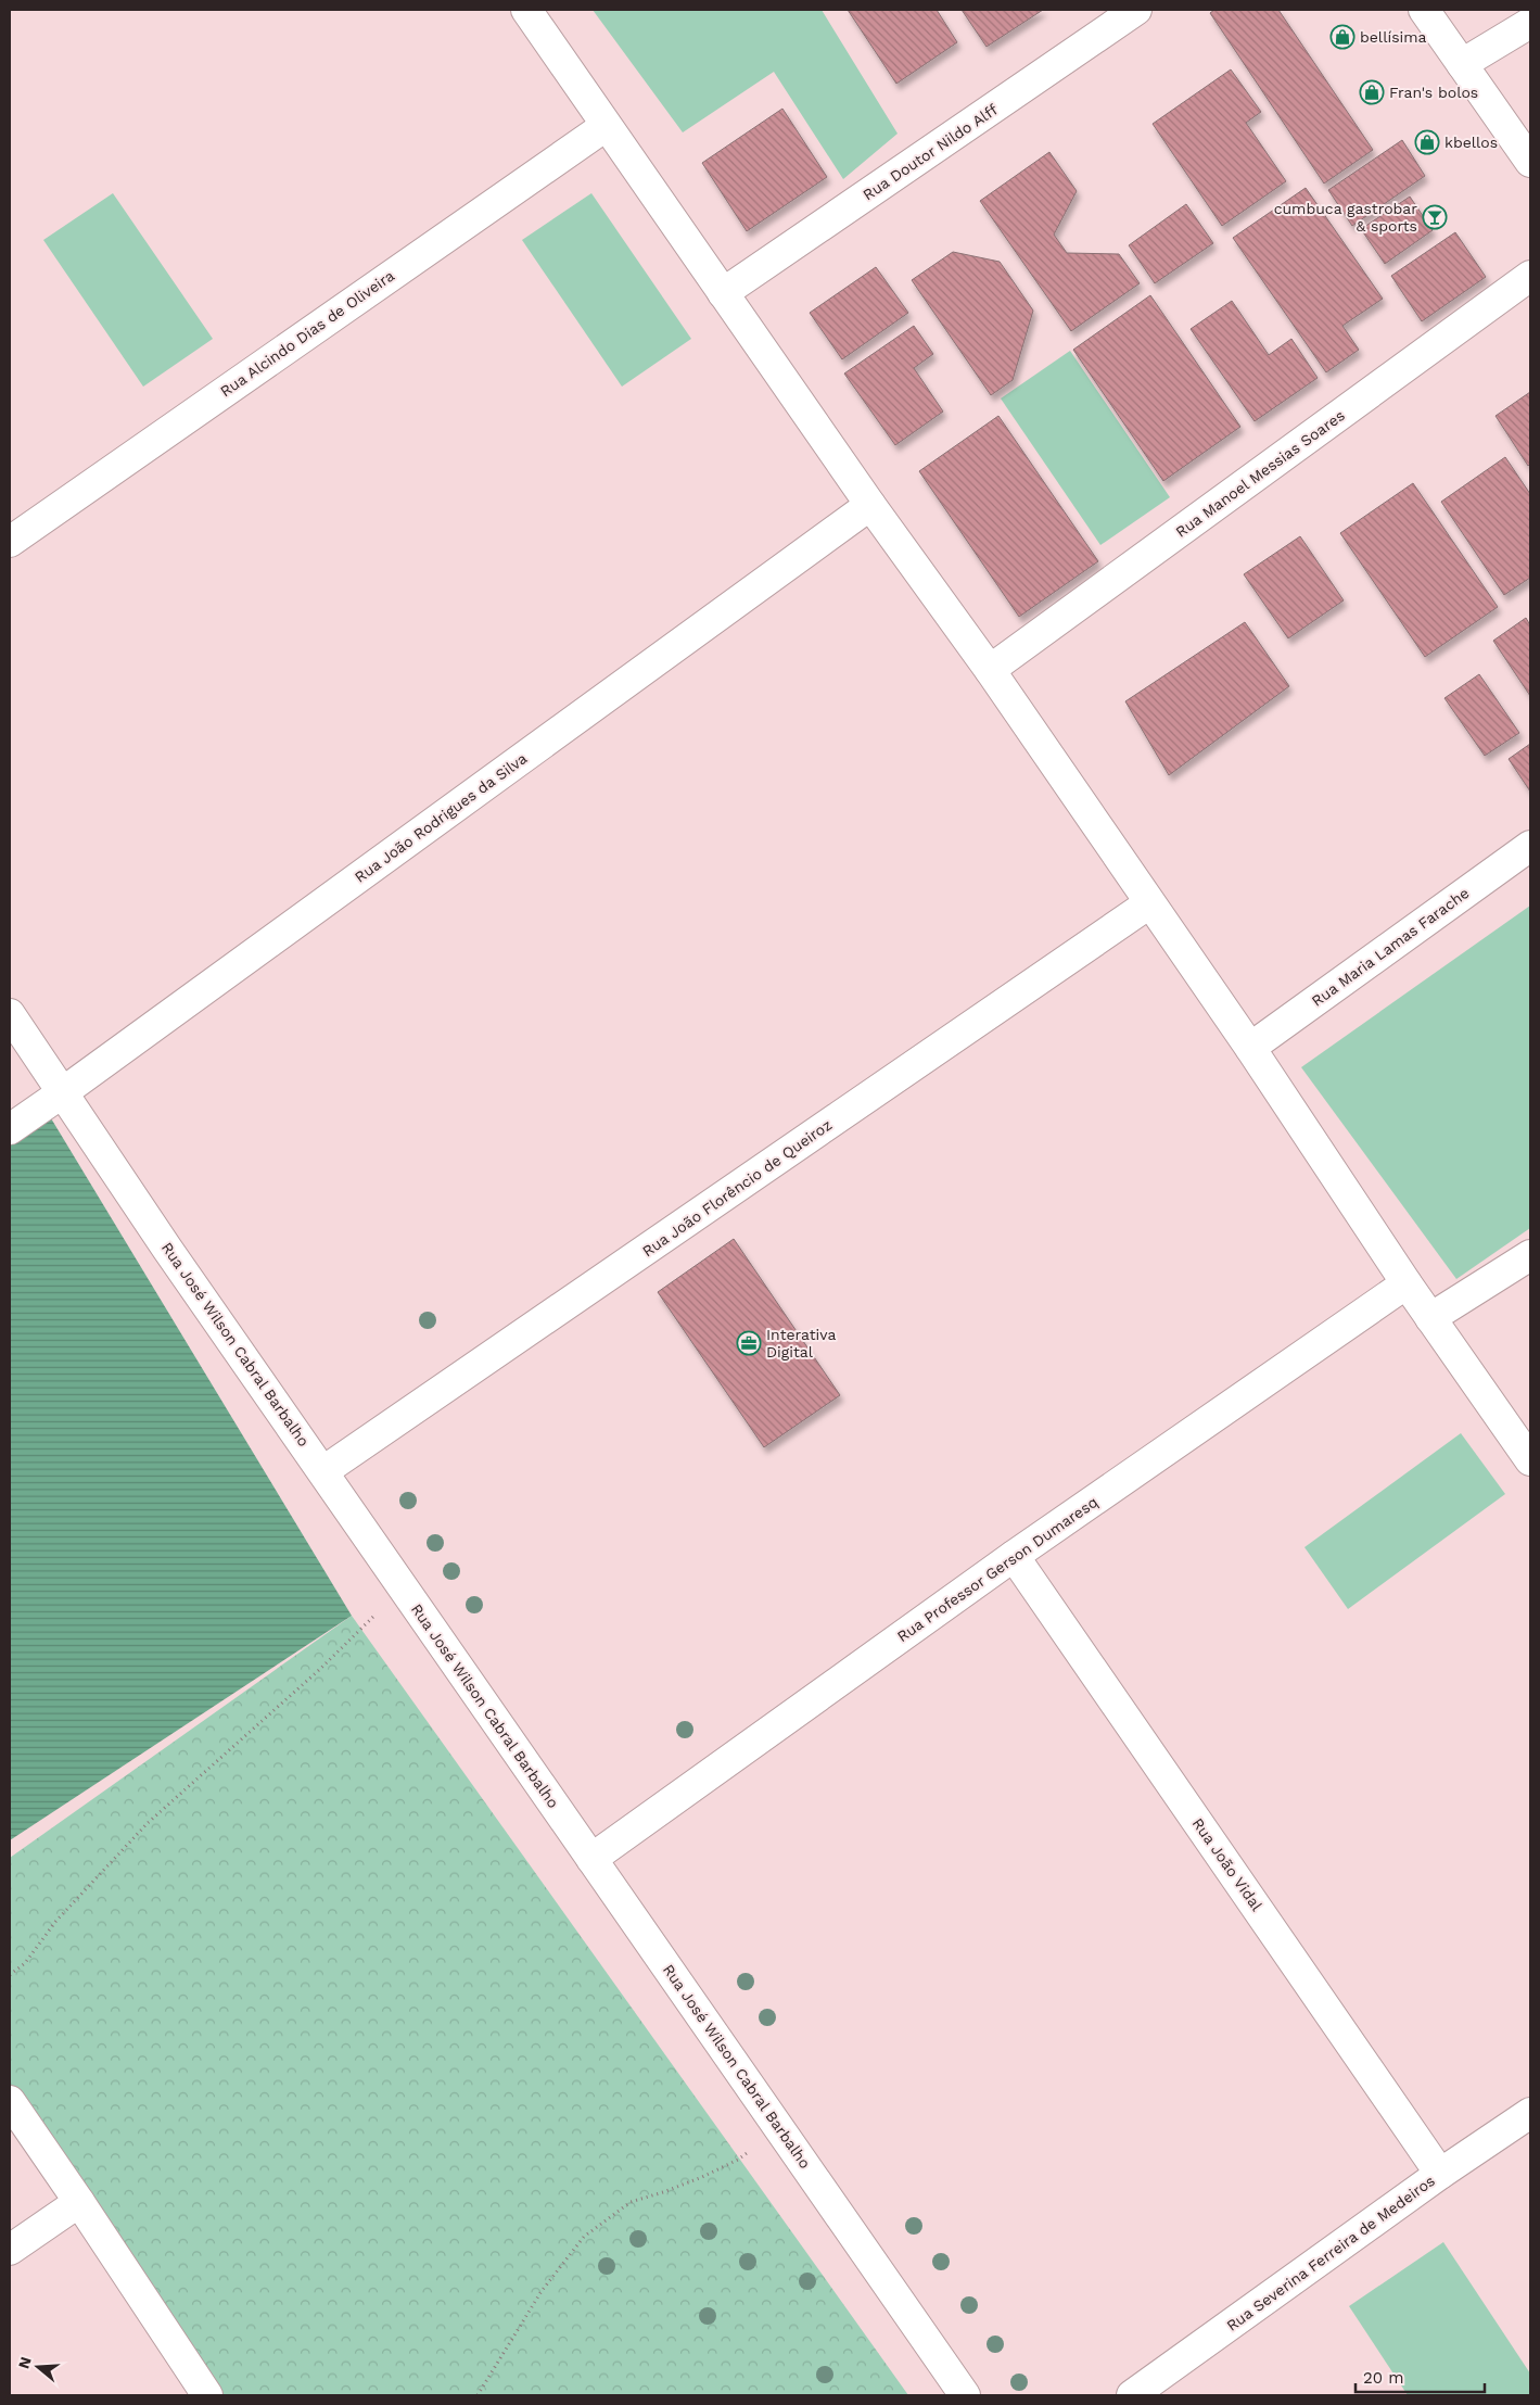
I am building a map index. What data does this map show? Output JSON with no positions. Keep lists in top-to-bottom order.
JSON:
{
  "streets": {
    "street": [
      "Rua Doutor Nildo Alff",
      "Rua Alcindo Dias de Oliveira",
      "Rua Manoel Messias Soares",
      "Rua João Rodrigues da Silva",
      "Rua Maria Lamas Farache",
      "Rua João Florêncio de Queiroz",
      "Rua José Wilson Cabral Barbalho",
      "Rua Professor Gerson Dumaresq",
      "Rua João Vidal",
      "Rua Severina Ferreira de Medeiros"
    ]
  },
  "crossings": [
    ["Rua João Rodrigues da Silva", "Rua José Wilson Cabral Barbalho"],
    ["Rua João Florêncio de Queiroz", "Rua José Wilson Cabral Barbalho"],
    ["Rua José Wilson Cabral Barbalho", "Rua Professor Gerson Dumaresq"],
    ["Rua Professor Gerson Dumaresq", "Rua João Vidal"],
    ["Rua João Vidal", "Rua Severina Ferreira de Medeiros"]
  ],
  "places": {
    "shop": ["bellísima", "Fran's bolos", "kbellos"],
    "bar": ["cumbuca gastrobar & sports"],
    "office": ["Interativa Digital"]
  },
  "scale_bar": "20 m",
  "north": "left"
}
